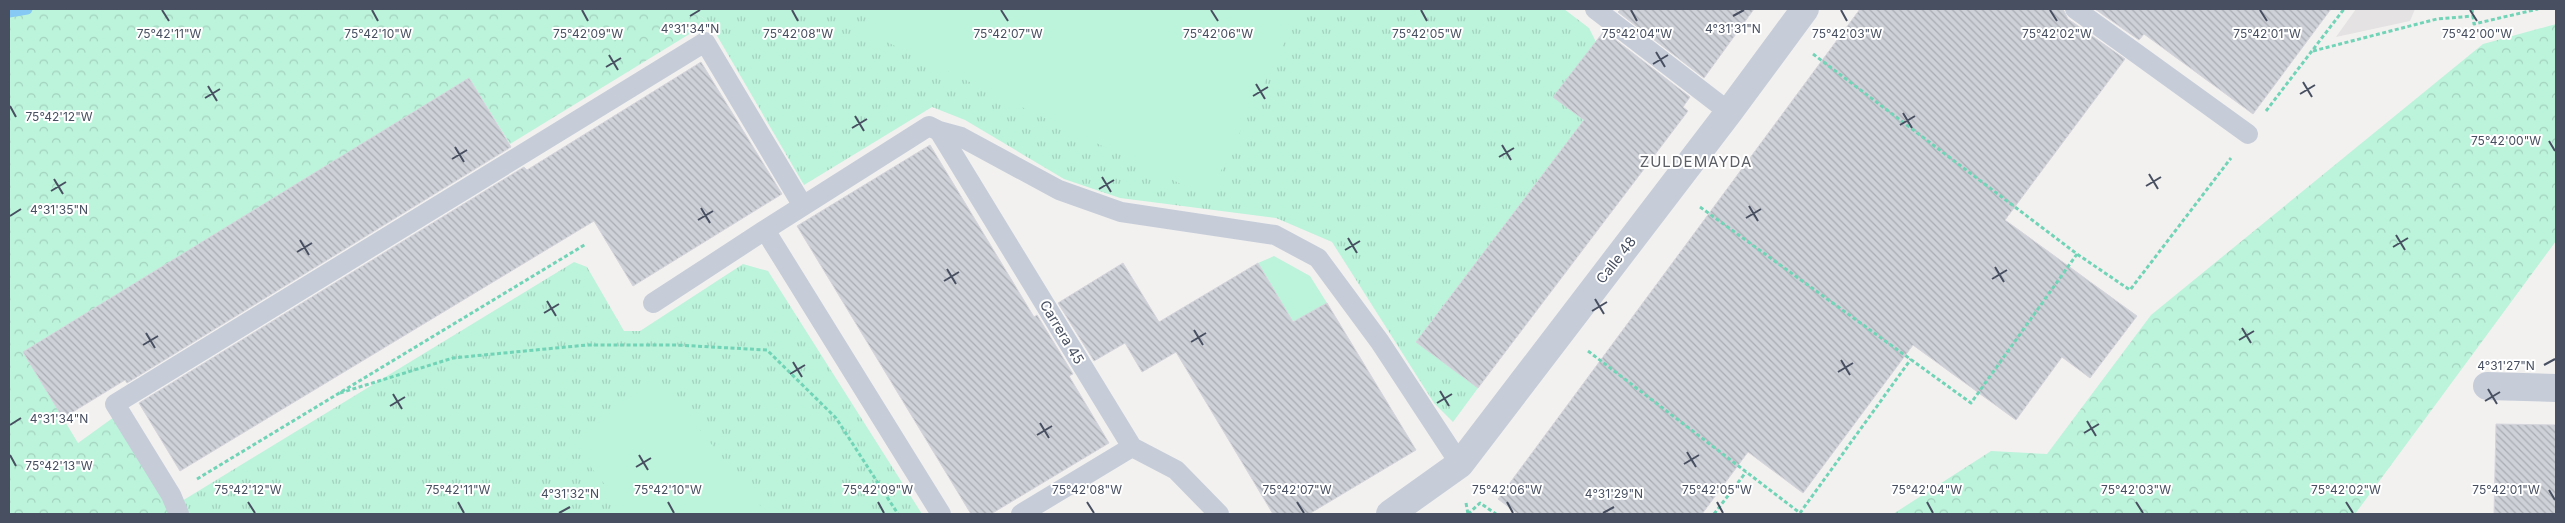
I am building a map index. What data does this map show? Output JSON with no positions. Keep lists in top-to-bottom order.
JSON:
{
  "streets": {
    "street": ["Calle 48"],
    "lane": ["Carrera 45"]
  },
  "districts": ["ZULDEMAYDA"],
  "coordinates": [
    "4°31'34\"N",
    "4°31'31\"N",
    "75°42'11\"W",
    "75°42'10\"W",
    "75°42'09\"W",
    "75°42'08\"W",
    "75°42'07\"W",
    "75°42'06\"W",
    "75°42'05\"W",
    "75°42'04\"W",
    "75°42'03\"W",
    "75°42'02\"W",
    "75°42'00\"W",
    "75°42'01\"W",
    "75°42'12\"W",
    "4°31'35\"N",
    "4°31'27\"N",
    "75°42'13\"W",
    "4°31'32\"N",
    "4°31'29\"N"
  ]
}
